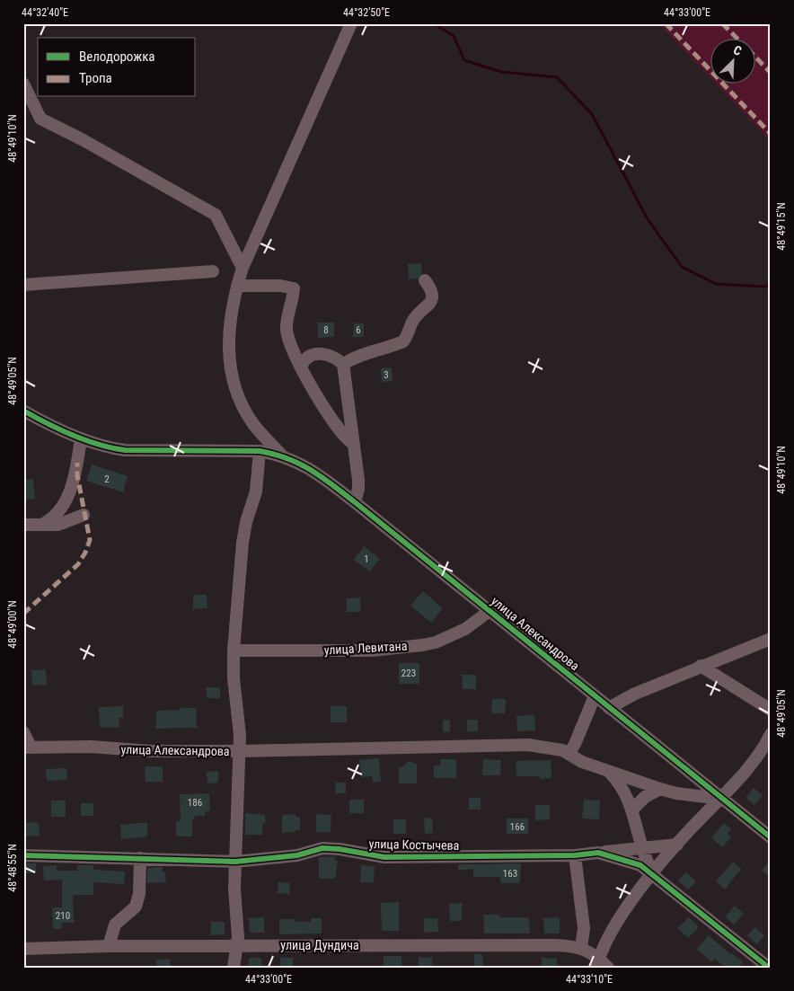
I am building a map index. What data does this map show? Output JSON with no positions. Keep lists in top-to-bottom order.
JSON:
{
  "streets": {
    "street": [
      "улица Александрова",
      "улица Левитана",
      "улица Костычева",
      "улица Дундича"
    ]
  },
  "crossings": [
    ["улица Александрова", "улица Левитана"]
  ],
  "house_numbers": [
    "8",
    "6",
    "3",
    "2",
    "1",
    "223",
    "186",
    "166",
    "163",
    "210"
  ],
  "legend": ["Велодорожка", "Тропа"],
  "north": "top right",
  "coordinates": [
    "44°32'40\"E",
    "44°32'50\"E",
    "44°33'00\"E",
    "48°49'10\"N",
    "48°49'15\"N",
    "48°49'05\"N",
    "48°49'00\"N",
    "48°48'55\"N",
    "44°33'10\"E"
  ]
}
